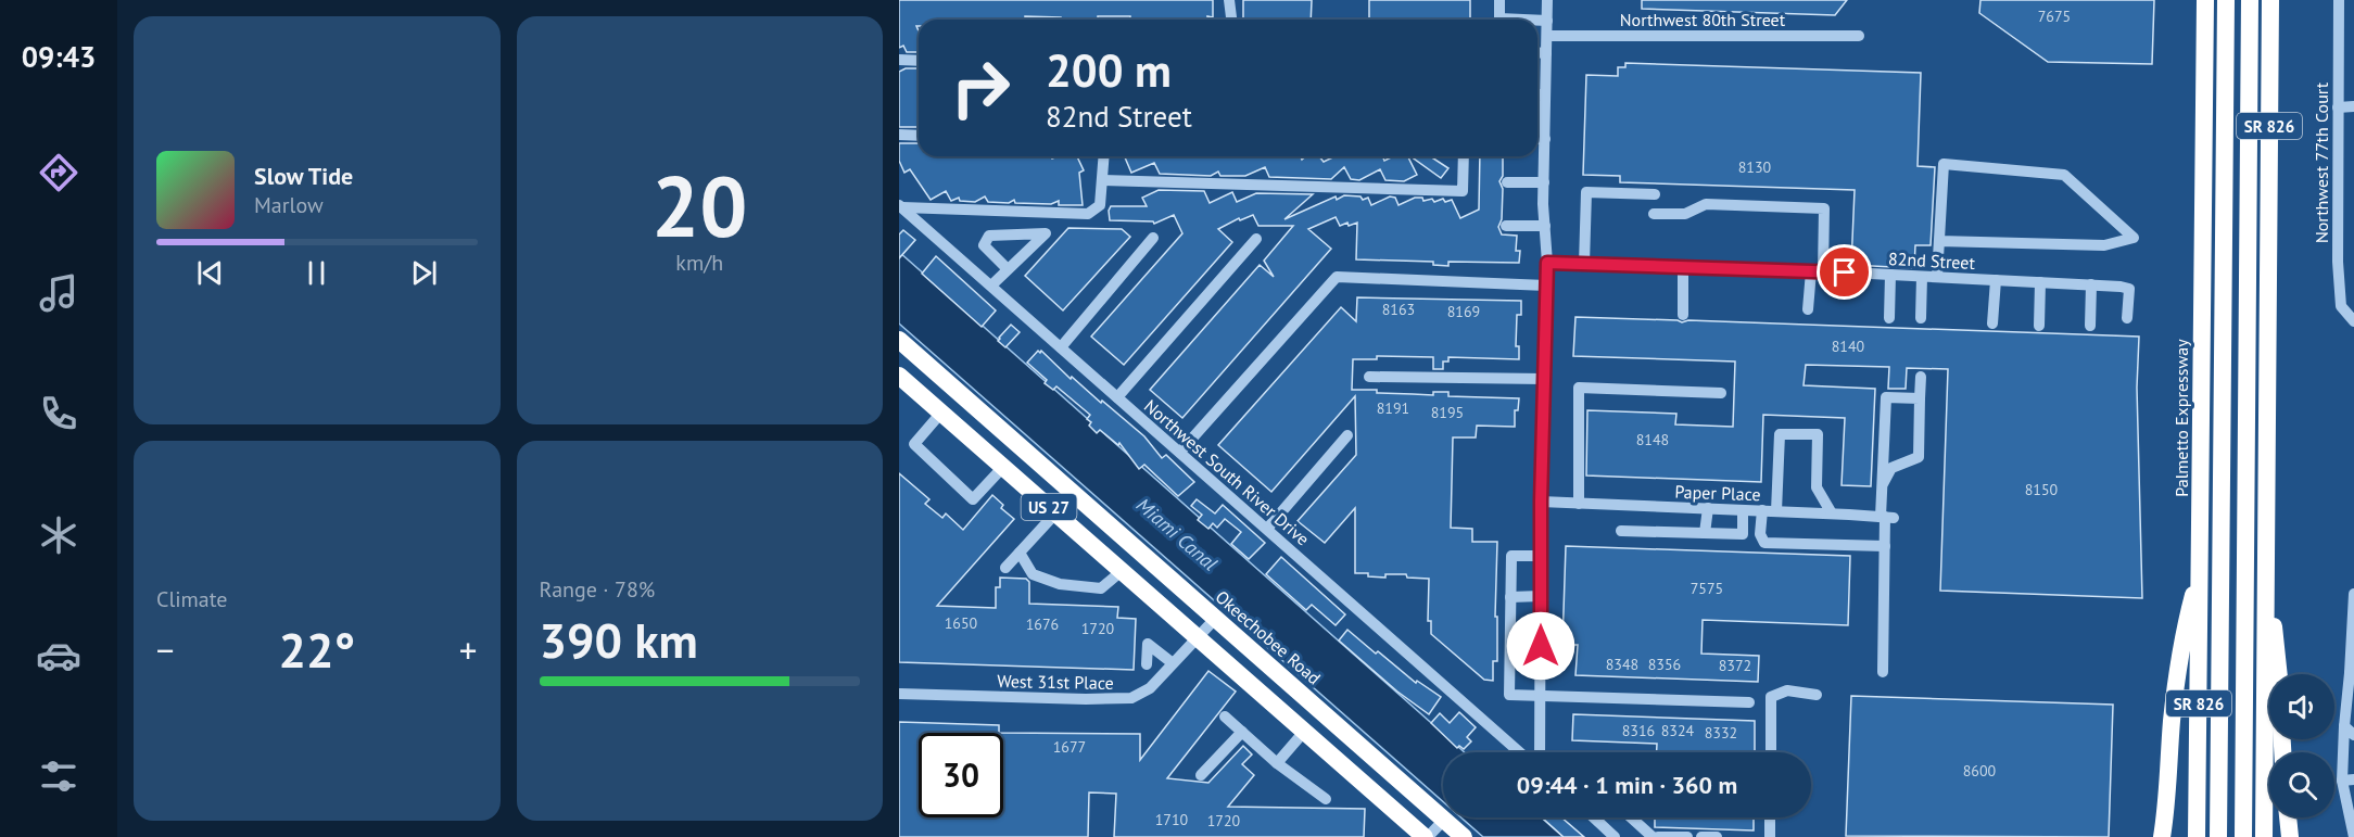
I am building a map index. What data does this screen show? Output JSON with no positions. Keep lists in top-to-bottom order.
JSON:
{
  "streets": {
    "highway": [
      "SR 826",
      "Palmetto Expressway",
      "US 27",
      "Okeechobee Road"
    ],
    "street": [
      "Northwest 80th Street",
      "Northwest 77th Court",
      "82nd Street",
      "Northwest South River Drive",
      "Paper Place",
      "West 31st Place"
    ]
  },
  "crossings": [
    ["US 27", "West 31st Place"],
    ["Okeechobee Road", "West 31st Place"]
  ],
  "water": ["Miami Canal"],
  "house_numbers": [
    "7675",
    "8130",
    "8163",
    "8169",
    "8140",
    "8191",
    "8195",
    "8148",
    "8150",
    "7575",
    "1650",
    "1676",
    "1720",
    "8348",
    "8356",
    "8372",
    "8316",
    "8324",
    "8332",
    "1677",
    "8600",
    "1710",
    "1720"
  ],
  "page": {
    "tabs": "09:43",
    "tile": [
      ["20", "km/h"],
      "Climate",
      ["Range · 78%", "390 km"]
    ],
    "turn": ["200 m", "82nd Street"],
    "song": ["Slow Tide", "Marlow"],
    "heat": ["−", "22°", "+"],
    "limit": "30",
    "trip": "09:44 · 1 min · 360 m"
  }
}
